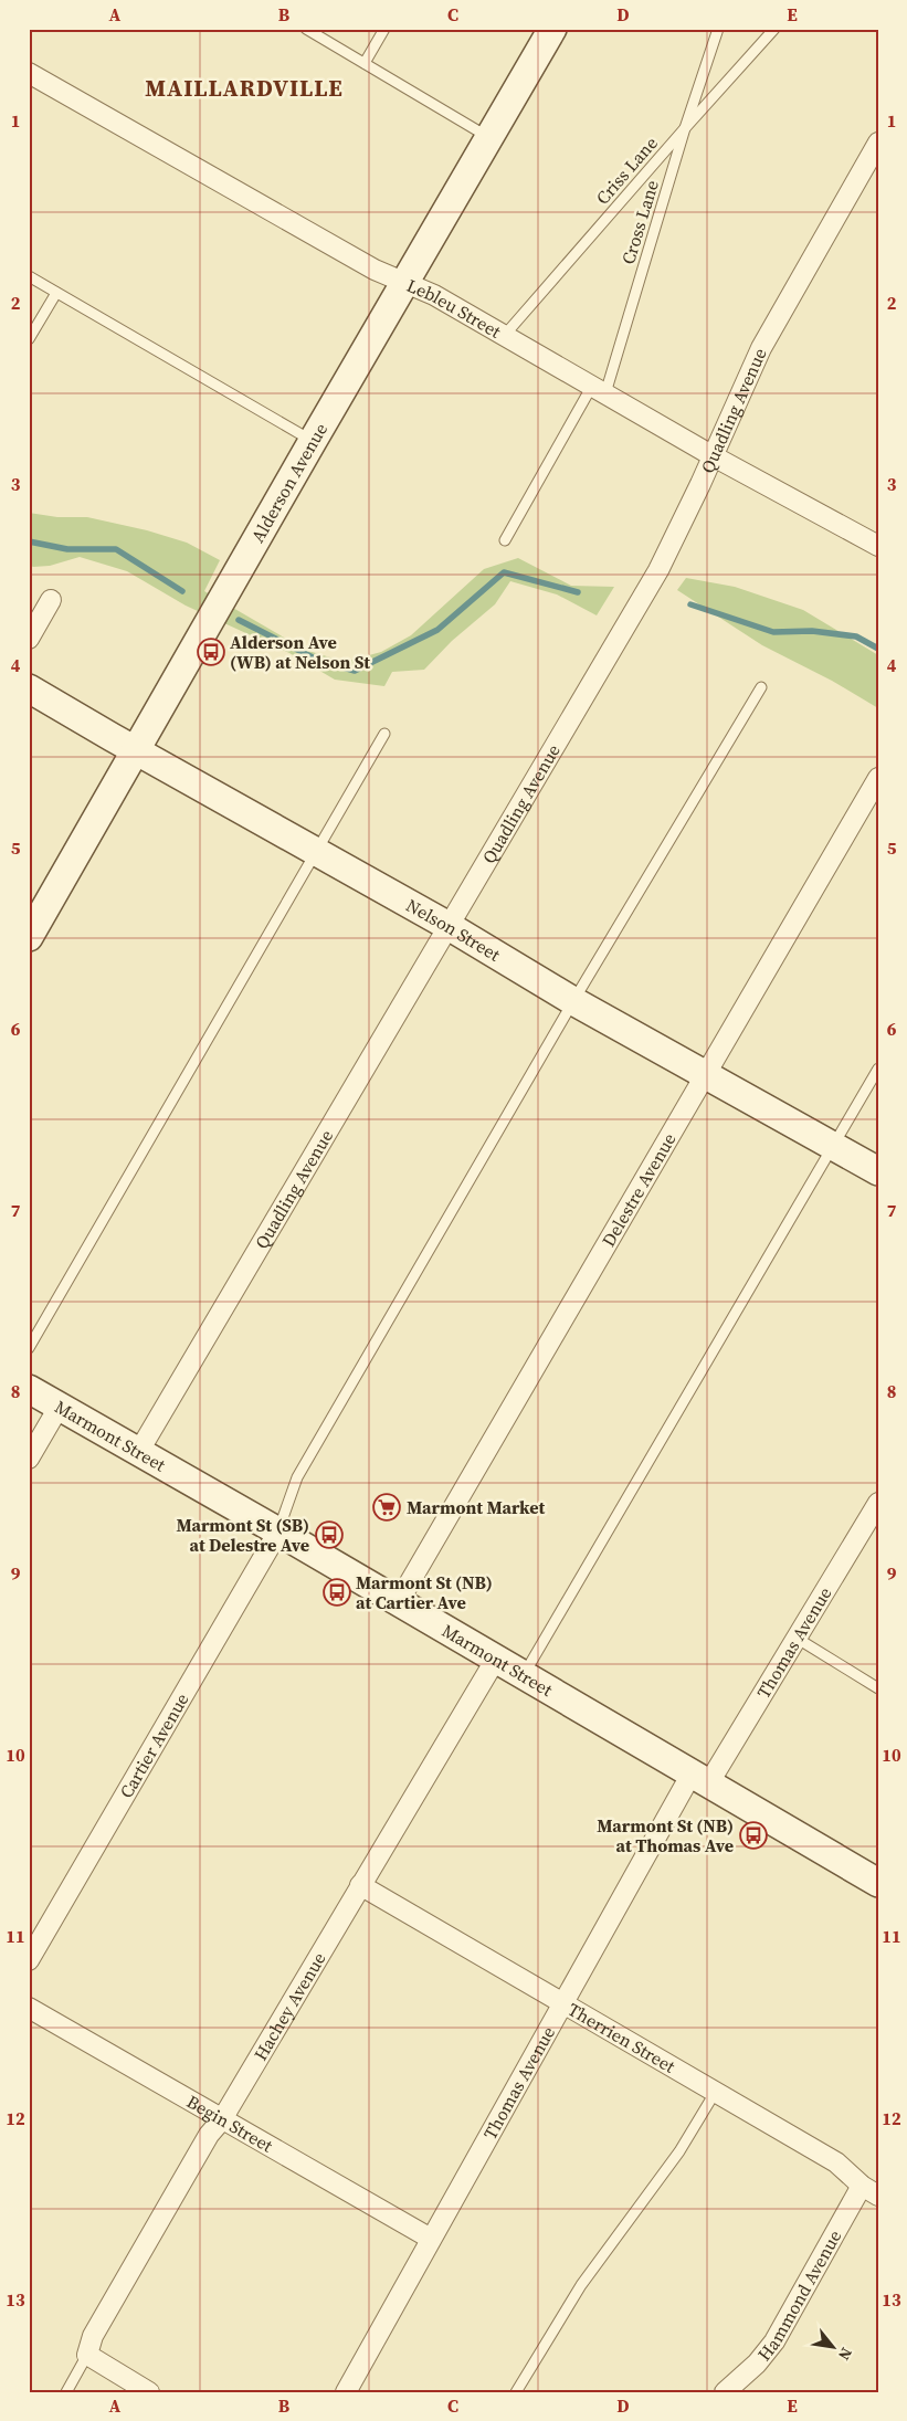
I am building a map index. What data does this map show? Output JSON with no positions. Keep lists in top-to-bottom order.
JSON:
{
  "streets": {
    "street": [
      "Lebleu Street",
      "Quadling Avenue",
      "Alderson Avenue",
      "Nelson Street",
      "Delestre Avenue",
      "Marmont Street",
      "Thomas Avenue",
      "Cartier Avenue",
      "Hachey Avenue",
      "Therrien Street",
      "Begin Street",
      "Hammond Avenue"
    ],
    "lane": ["Criss Lane", "Cross Lane"]
  },
  "crossings": [
    ["Criss Lane", "Cross Lane"],
    ["Criss Lane", "Lebleu Street"],
    ["Cross Lane", "Lebleu Street"],
    ["Lebleu Street", "Quadling Avenue"],
    ["Lebleu Street", "Alderson Avenue"],
    ["Quadling Avenue", "Nelson Street"],
    ["Quadling Avenue", "Marmont Street"],
    ["Alderson Avenue", "Nelson Street"],
    ["Nelson Street", "Delestre Avenue"],
    ["Delestre Avenue", "Marmont Street"],
    ["Marmont Street", "Thomas Avenue"],
    ["Marmont Street", "Cartier Avenue"],
    ["Marmont Street", "Hachey Avenue"],
    ["Thomas Avenue", "Therrien Street"],
    ["Thomas Avenue", "Begin Street"],
    ["Hachey Avenue", "Therrien Street"],
    ["Hachey Avenue", "Begin Street"],
    ["Therrien Street", "Hammond Avenue"]
  ],
  "districts": ["MAILLARDVILLE"],
  "places": {
    "bus stop": [
      "Alderson Ave (WB) at Nelson St",
      "Marmont St (SB) at Delestre Ave",
      "Marmont St (NB) at Cartier Ave",
      "Marmont St (NB) at Thomas Ave"
    ],
    "supermarket": ["Marmont Market"]
  },
  "north": "bottom right",
  "grid": {
    "columns": [
      "A",
      "B",
      "C",
      "D",
      "E"
    ],
    "rows": [
      "1",
      "2",
      "3",
      "4",
      "5",
      "6",
      "7",
      "8",
      "9",
      "10",
      "11",
      "12",
      "13"
    ]
  }
}
